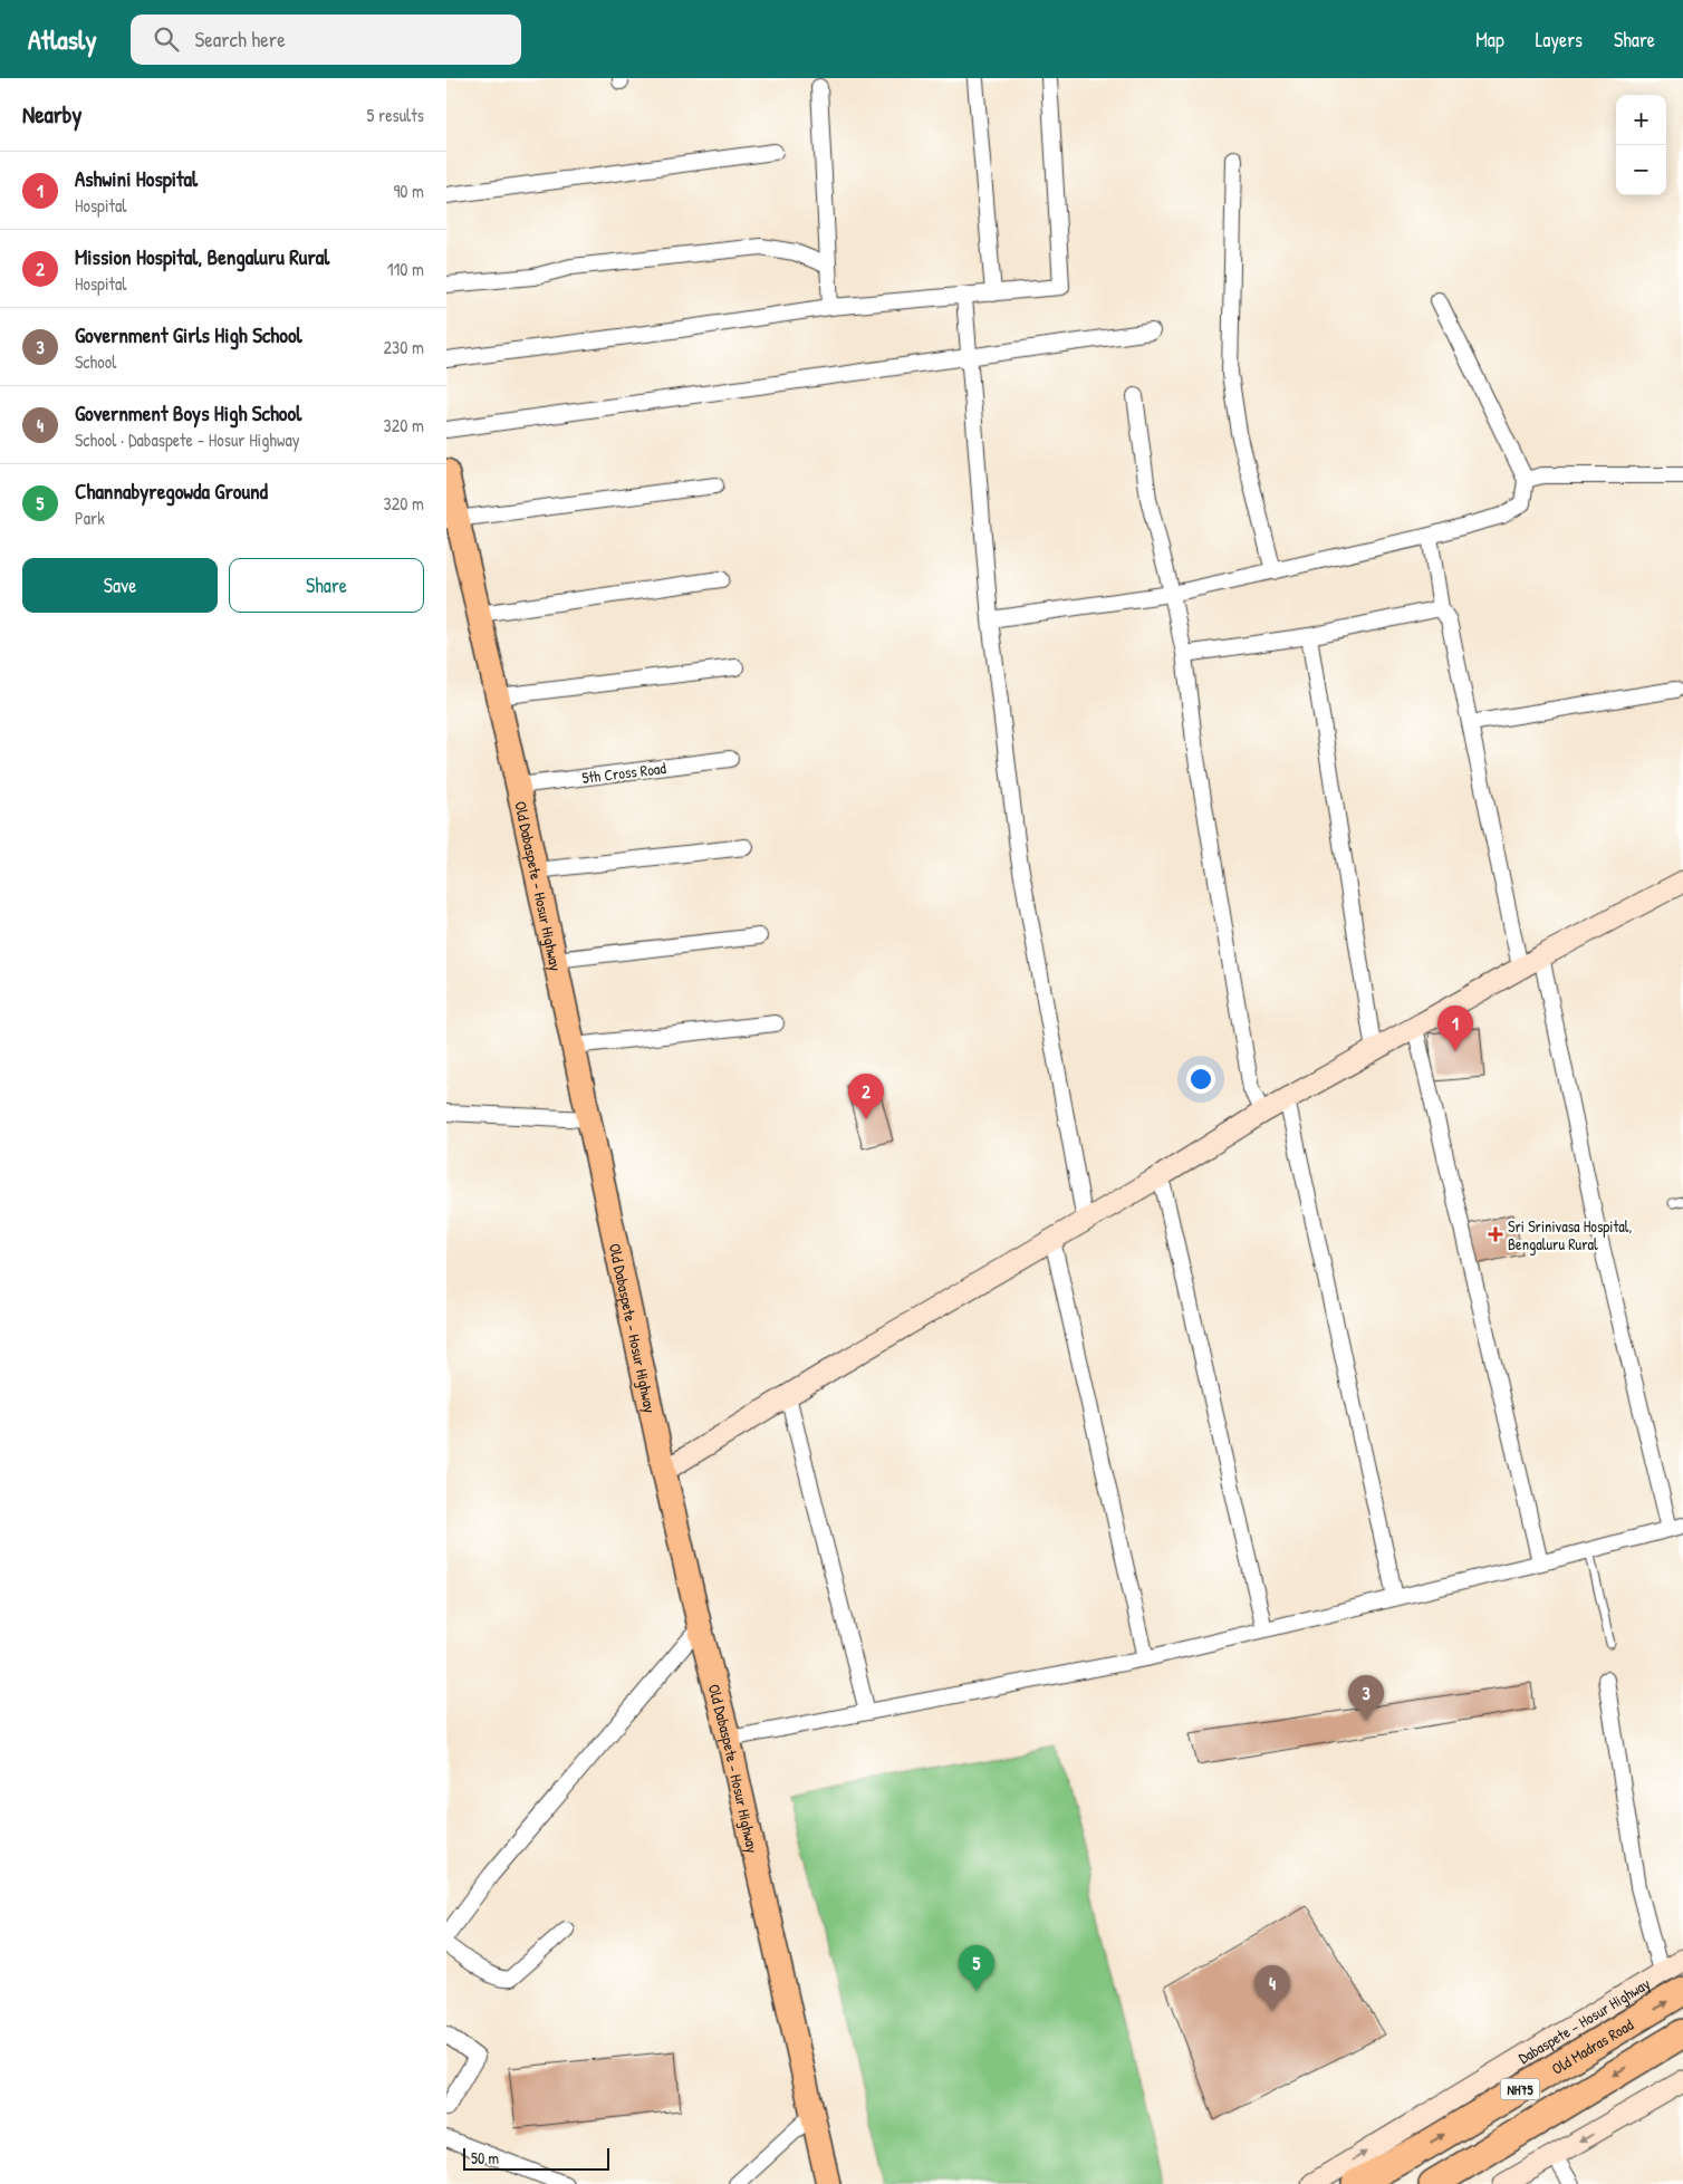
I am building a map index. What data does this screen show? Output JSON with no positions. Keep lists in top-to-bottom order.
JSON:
{
  "streets": {
    "highway": ["Old Madras Road", "NH75"],
    "main road": ["Old Dabaspete - Hosur Highway"],
    "street": ["5th Cross Road", "Dabaspete - Hosur Highway"]
  },
  "crossings": [
    ["5th Cross Road", "Old Dabaspete - Hosur Highway"]
  ],
  "places": {
    "health": ["Sri Srinivasa Hospital, Bengaluru Rural"]
  },
  "scale_bar": "50 m",
  "page": {
    "header": "Atlasly",
    "search": "Search here",
    "nav": ["Map", "Layers", "Share"],
    "heading": ["Nearby", "5 results"],
    "map_buttons": ["+", "−"],
    "list": [
      {
        "mark": "1",
        "name": "Ashwini Hospital",
        "note": "Hospital",
        "value": "90 m"
      },
      {
        "mark": "2",
        "name": "Mission Hospital, Bengaluru Rural",
        "note": "Hospital",
        "value": "110 m"
      },
      {
        "mark": "3",
        "name": "Government Girls High School",
        "note": "School",
        "value": "230 m"
      },
      {
        "mark": "4",
        "name": "Government Boys High School",
        "note": "School · Dabaspete - Hosur Highway",
        "value": "320 m"
      },
      {
        "mark": "5",
        "name": "Channabyregowda Ground",
        "note": "Park",
        "value": "320 m"
      }
    ],
    "buttons": ["Save", "Share"],
    "pins": [
      "1",
      "2",
      "3",
      "5",
      "4"
    ],
    "scale": "50 m"
  }
}
